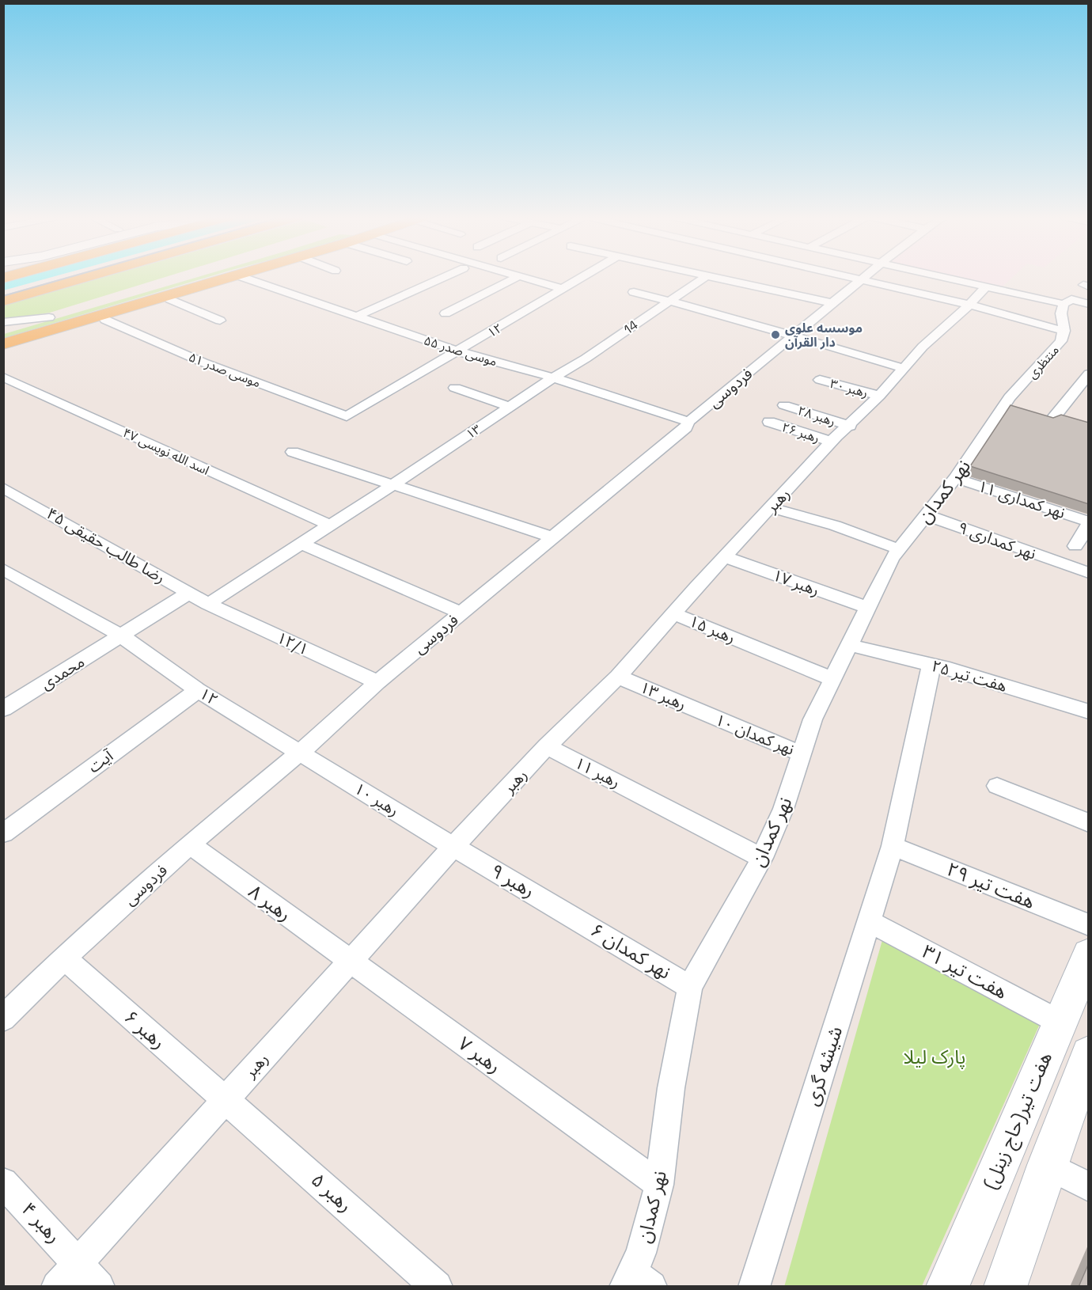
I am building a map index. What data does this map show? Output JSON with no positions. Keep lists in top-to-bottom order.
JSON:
{
  "streets": {
    "main road": ["هفت تیر(حاج زینل)"],
    "street": [
      "14",
      "۱۲",
      "موسی صدر ۵۵",
      "منتظری",
      "موسی صدر ۵۱",
      "فردوسی",
      "رهبر ۳۰",
      "رهبر ۲۸",
      "۱۳",
      "رهبر ۲۶",
      "۴۷ اسد الله نویسی",
      "نهر کمدان",
      "نهر کمداری ۱۱",
      "رهبر",
      "نهر کمداری ۹",
      "۴۵ رضا طالب حقیقی",
      "رهبر ۱۷",
      "رهبر ۱۵",
      "۱۲/۱",
      "محمدی",
      "هفت تیر ۲۵",
      "رهبر ۱۳",
      "نهر کمدان ۱۰",
      "آیت",
      "رهبر ۱۱",
      "رهبر ۱۰",
      "رهبر ۹",
      "هفت تیر ۲۹",
      "رهبر ۸",
      "نهر کمدان ۶",
      "هفت تیر ۳۱",
      "رهبر ۶",
      "رهبر ۷",
      "شیشه گری",
      "رهبر ۵",
      "رهبر ۴"
    ]
  },
  "crossings": [
    ["14", "موسی صدر ۵۵"],
    ["14", "۱۳"],
    ["۱۲", "موسی صدر ۵۵"],
    ["۱۲", "موسی صدر ۵۱"],
    ["۱۲", "فردوسی"],
    ["۱۲", "محمدی"],
    ["۱۲", "آیت"],
    ["۱۲", "رهبر ۱۰"],
    ["موسی صدر ۵۵", "فردوسی"],
    ["موسی صدر ۵۵", "۱۳"],
    ["منتظری", "نهر کمدان"],
    ["فردوسی", "۱۲/۱"],
    ["فردوسی", "رهبر ۱۰"],
    ["فردوسی", "رهبر ۸"],
    ["فردوسی", "رهبر ۶"],
    ["رهبر ۳۰", "رهبر"],
    ["رهبر ۲۸", "رهبر"],
    ["۱۳", "۴۷ اسد الله نویسی"],
    ["۱۳", "۴۵ رضا طالب حقیقی"],
    ["۱۳", "۱۲/۱"],
    ["رهبر ۲۶", "رهبر"],
    ["نهر کمدان", "نهر کمداری ۱۱"],
    ["نهر کمدان", "نهر کمداری ۹"],
    ["نهر کمدان", "رهبر ۱۷"],
    ["نهر کمدان", "رهبر ۱۵"],
    ["نهر کمدان", "هفت تیر ۲۵"],
    ["نهر کمدان", "نهر کمدان ۱۰"],
    ["نهر کمدان", "رهبر ۱۱"],
    ["نهر کمدان", "نهر کمدان ۶"],
    ["نهر کمدان", "رهبر ۷"],
    ["رهبر", "رهبر ۱۷"],
    ["رهبر", "رهبر ۱۵"],
    ["رهبر", "رهبر ۱۳"],
    ["رهبر", "رهبر ۱۱"],
    ["رهبر", "رهبر ۱۰"],
    ["رهبر", "رهبر ۹"],
    ["رهبر", "رهبر ۸"],
    ["رهبر", "رهبر ۶"],
    ["رهبر", "رهبر ۷"],
    ["رهبر", "رهبر ۵"],
    ["رهبر", "رهبر ۴"],
    ["۴۵ رضا طالب حقیقی", "۱۲/۱"],
    ["۴۵ رضا طالب حقیقی", "محمدی"],
    ["هفت تیر ۲۵", "شیشه گری"],
    ["رهبر ۱۳", "نهر کمدان ۱۰"],
    ["رهبر ۱۰", "رهبر ۹"],
    ["رهبر ۹", "نهر کمدان ۶"],
    ["هفت تیر ۲۹", "شیشه گری"],
    ["رهبر ۸", "رهبر ۷"],
    ["هفت تیر ۳۱", "شیشه گری"],
    ["هفت تیر ۳۱", "هفت تیر(حاج زینل)"],
    ["رهبر ۶", "رهبر ۵"]
  ],
  "parks": ["پارک لیلا"],
  "places": ["موسسه علوی دار القرآن"]
}
